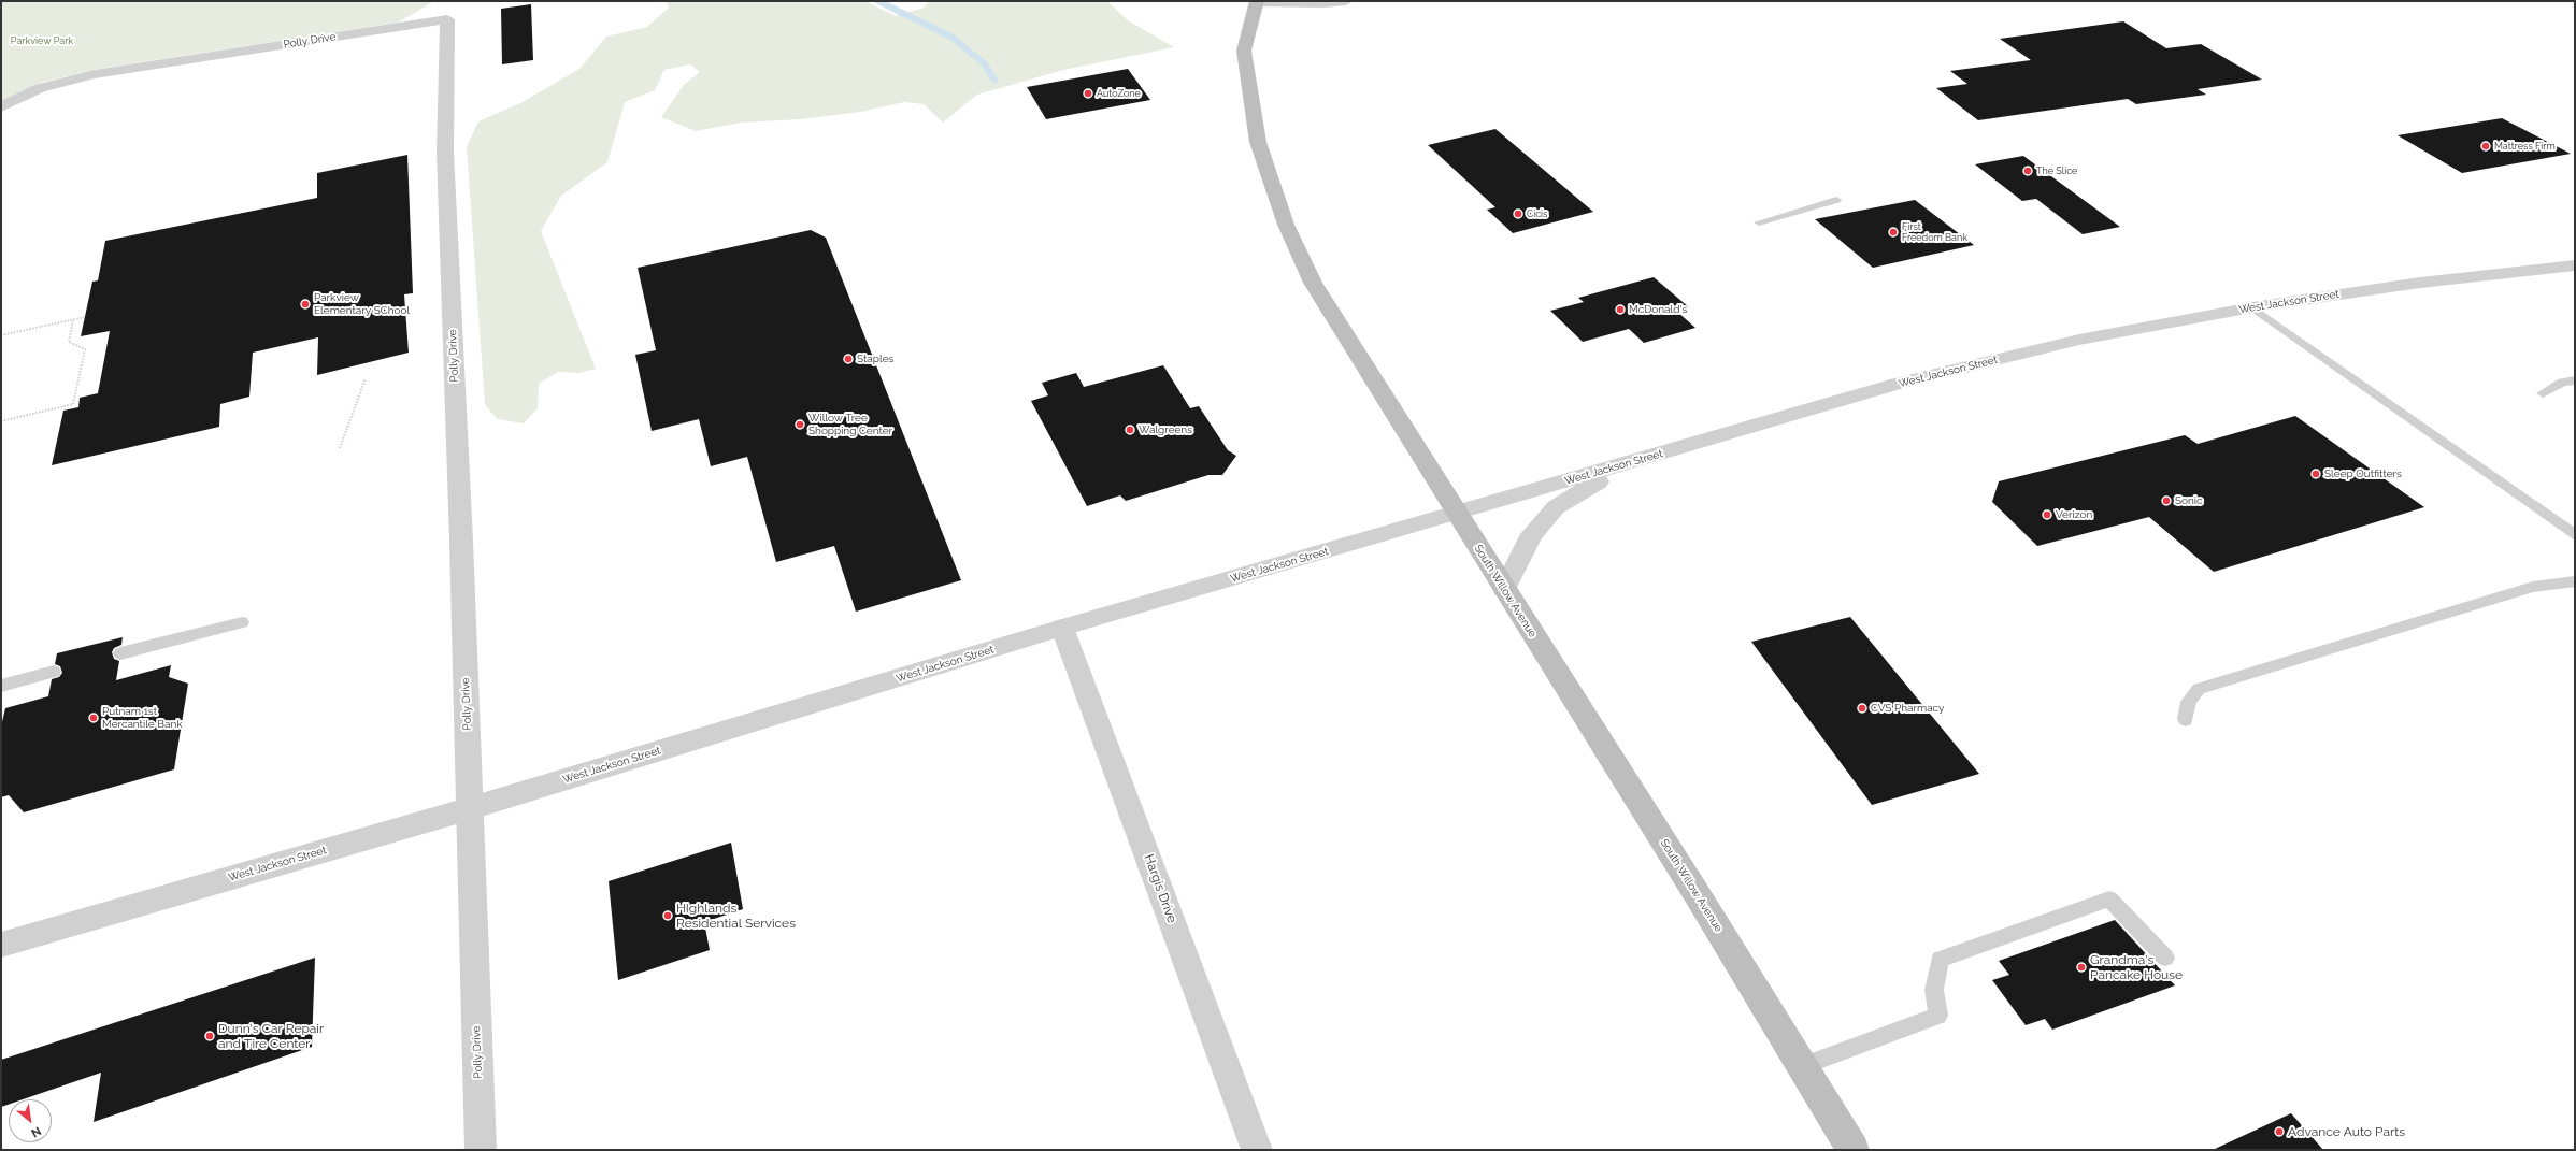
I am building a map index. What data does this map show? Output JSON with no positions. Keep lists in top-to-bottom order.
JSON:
{
  "streets": {
    "main road": ["South Willow Avenue"],
    "street": ["Polly Drive", "West Jackson Street", "Hargis Drive"]
  },
  "crossings": [
    ["Polly Drive", "West Jackson Street"],
    ["West Jackson Street", "South Willow Avenue"],
    ["West Jackson Street", "Hargis Drive"]
  ],
  "parks": ["Parkview Park"],
  "places": [
    "AutoZone",
    "Mattress Firm",
    "The Slice",
    "Cicis",
    "First Freedom Bank",
    "Parkview Elementary SChool",
    "McDonald's",
    "Staples",
    "Willow Tree Shopping Center",
    "Walgreens",
    "Sleep Outfitters",
    "Sonic",
    "Verizon",
    "CVS Pharmacy",
    "Putnam 1st Mercantile Bank",
    "HIghlands Residential Services",
    "Grandma's Pancake House",
    "Dunn's Car Repair and Tire Center",
    "Advance Auto Parts"
  ],
  "north": "bottom right"
}
